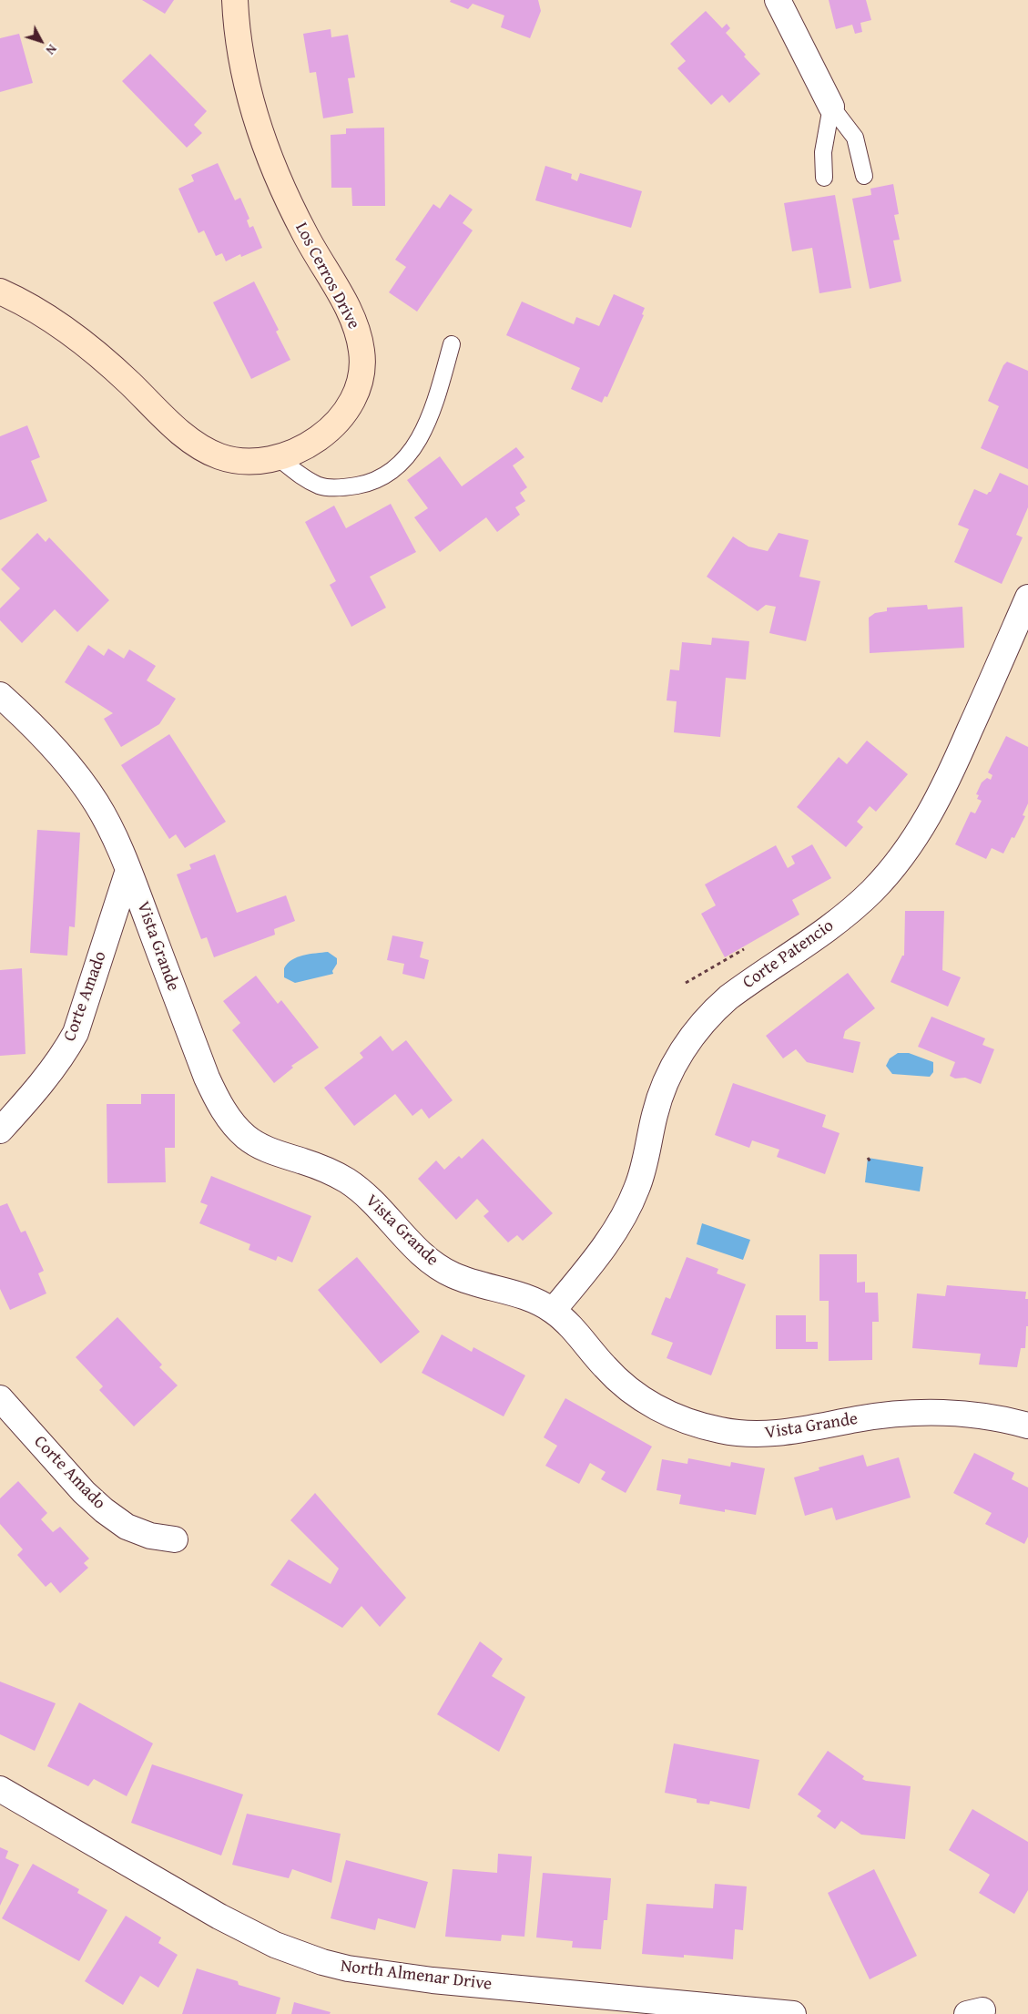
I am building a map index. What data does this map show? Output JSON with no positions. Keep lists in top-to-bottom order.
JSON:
{
  "streets": {
    "street": [
      "Los Cerros Drive",
      "Vista Grande",
      "Corte Patencio",
      "Corte Amado",
      "North Almenar Drive"
    ]
  },
  "crossings": [
    ["Vista Grande", "Corte Patencio"],
    ["Vista Grande", "Corte Amado"]
  ],
  "north": "bottom right"
}
